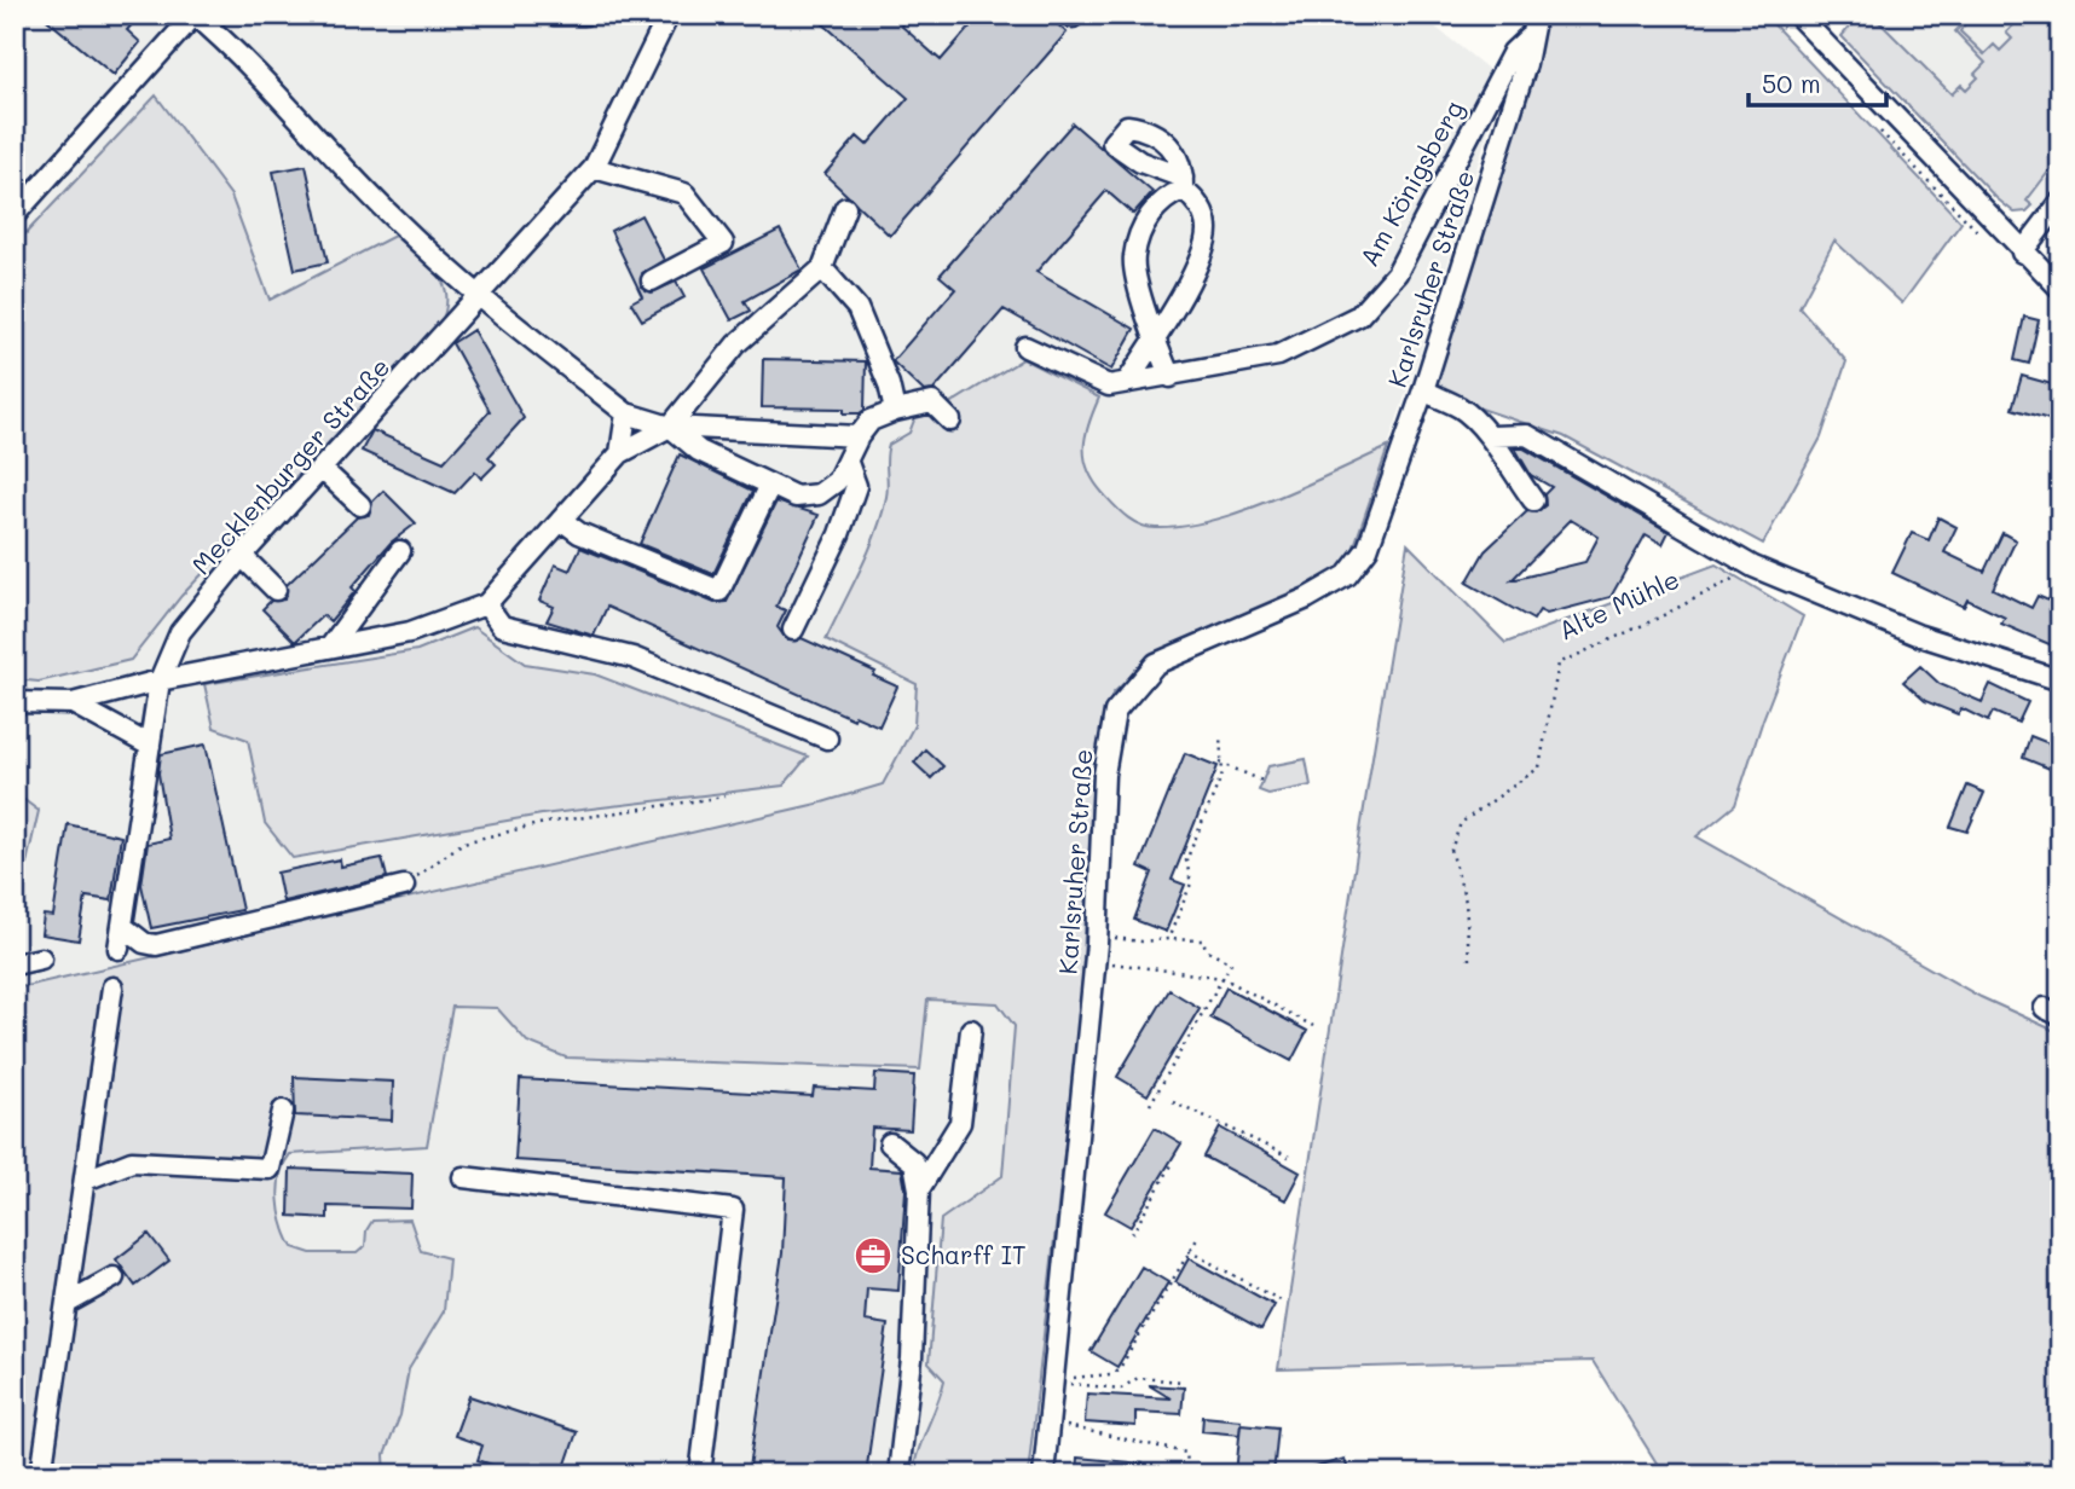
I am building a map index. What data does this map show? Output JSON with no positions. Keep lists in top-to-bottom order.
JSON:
{
  "streets": {
    "street": ["Am Königsberg", "Karlsruher Straße", "Mecklenburger Straße"],
    "path": ["Alte Mühle"]
  },
  "crossings": [
    ["Am Königsberg", "Karlsruher Straße"]
  ],
  "places": {
    "office": ["Scharff IT"]
  },
  "scale_bar": "50 m"
}
